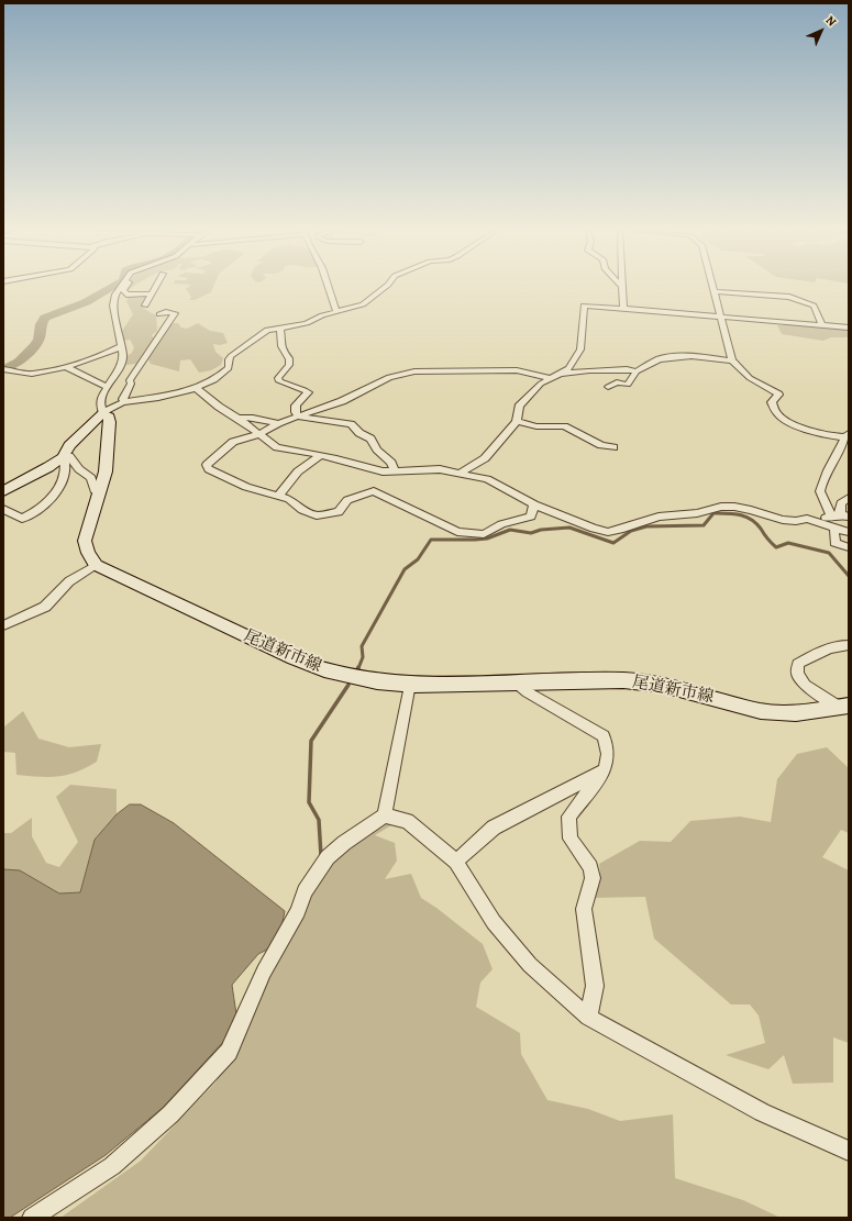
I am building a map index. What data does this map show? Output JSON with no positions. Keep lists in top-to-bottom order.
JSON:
{
  "streets": {
    "main road": ["尾道新市線"]
  },
  "north": "top right"
}
